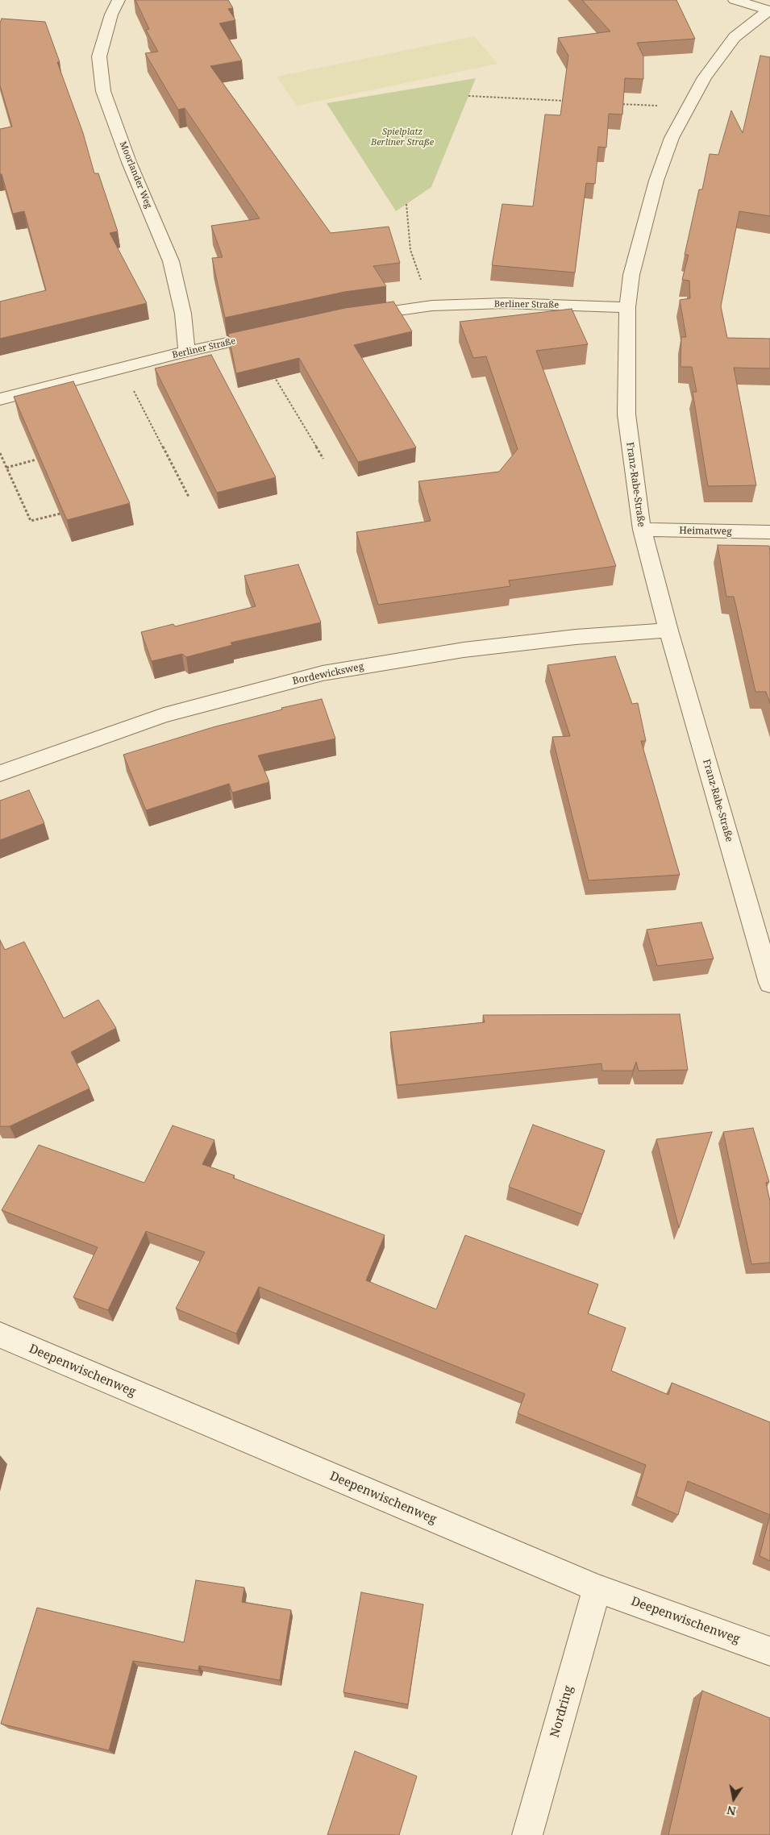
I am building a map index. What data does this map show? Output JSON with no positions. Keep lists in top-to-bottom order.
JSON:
{
  "streets": {
    "street": [
      "Moorlander Weg",
      "Berliner Straße",
      "Franz-Rabe-Straße",
      "Heimatweg",
      "Bordewicksweg",
      "Deepenwischenweg",
      "Nordring"
    ]
  },
  "crossings": [
    ["Moorlander Weg", "Berliner Straße"],
    ["Berliner Straße", "Franz-Rabe-Straße"],
    ["Franz-Rabe-Straße", "Heimatweg"],
    ["Franz-Rabe-Straße", "Bordewicksweg"],
    ["Deepenwischenweg", "Nordring"]
  ],
  "parks": ["Spielplatz Berliner Straße"],
  "north": "bottom"
}
